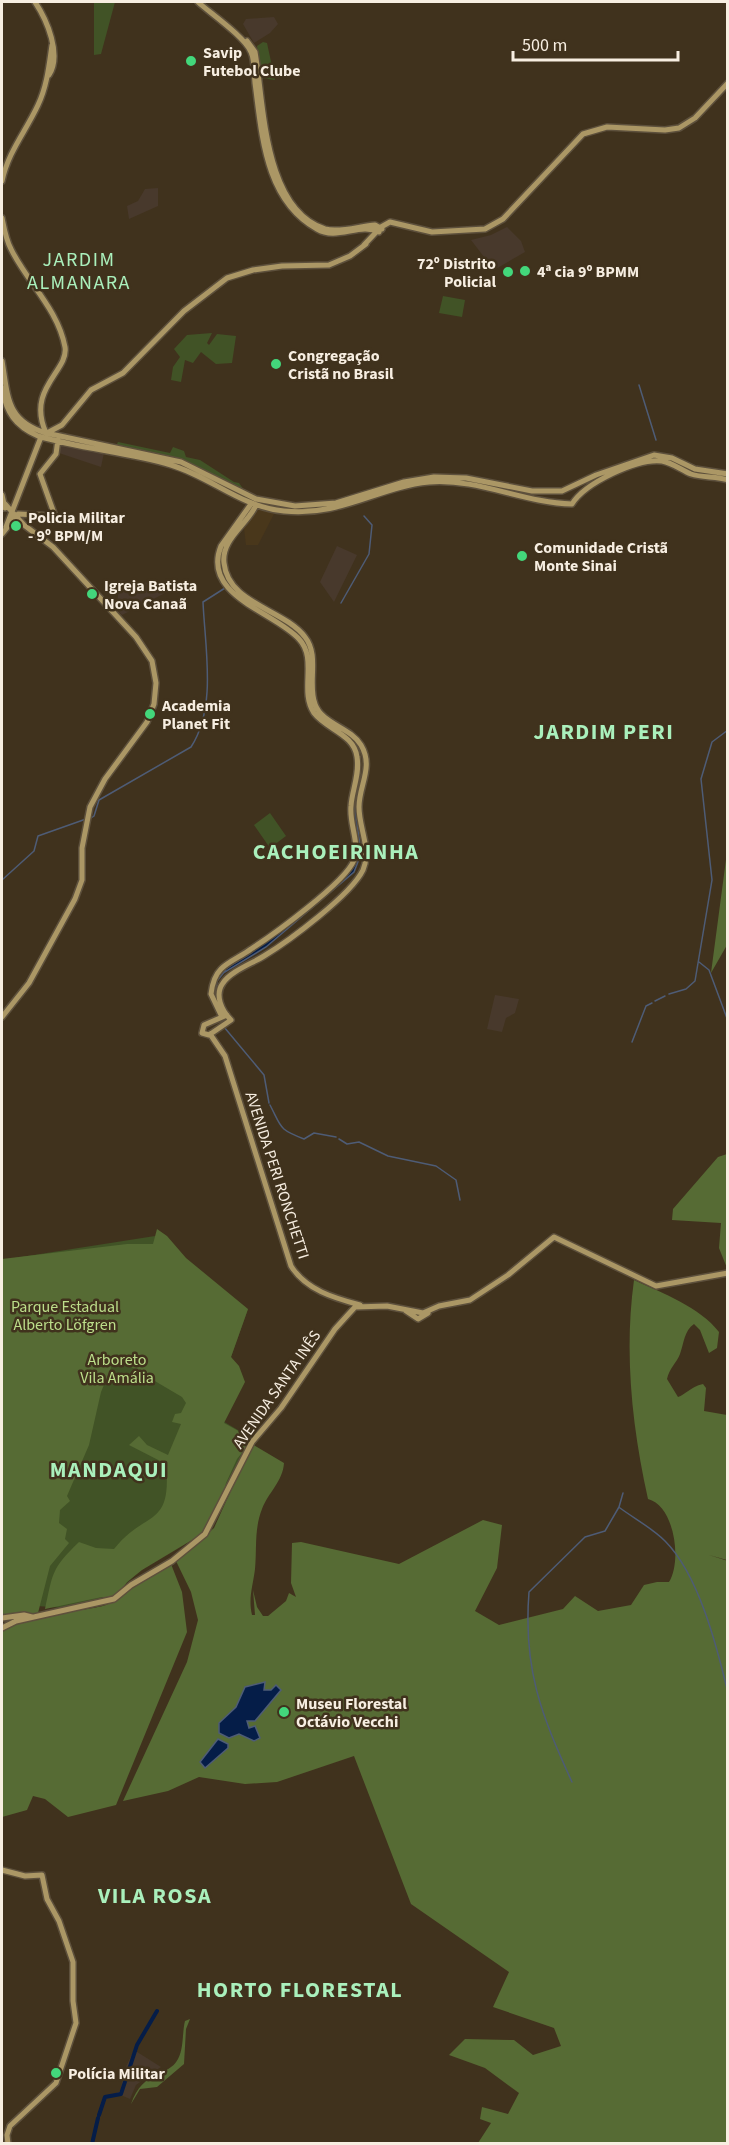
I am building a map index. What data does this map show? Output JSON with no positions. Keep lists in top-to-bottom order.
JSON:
{
  "streets": {
    "main road": ["AVENIDA PERI RONCHETTI", "AVENIDA SANTA INÊS"]
  },
  "crossings": [
    ["AVENIDA PERI RONCHETTI", "AVENIDA SANTA INÊS"]
  ],
  "districts": [
    "JARDIM ALMANARA",
    "JARDIM PERI",
    "CACHOEIRINHA",
    "MANDAQUI",
    "VILA ROSA",
    "HORTO FLORESTAL"
  ],
  "parks": ["Parque Estadual Alberto Löfgren", "Arboreto Vila Amália"],
  "places": [
    "Savip Futebol Clube",
    "4ª cia 9º BPMM",
    "72º Distrito Policial",
    "Congregação Cristã no Brasil",
    "Policia Militar - 9º BPM/M",
    "Comunidade Cristã Monte Sinai",
    "Igreja Batista Nova Canaã",
    "Academia Planet Fit",
    "Museu Florestal Octávio Vecchi",
    "Polícia Militar"
  ],
  "scale_bar": "500 m"
}
